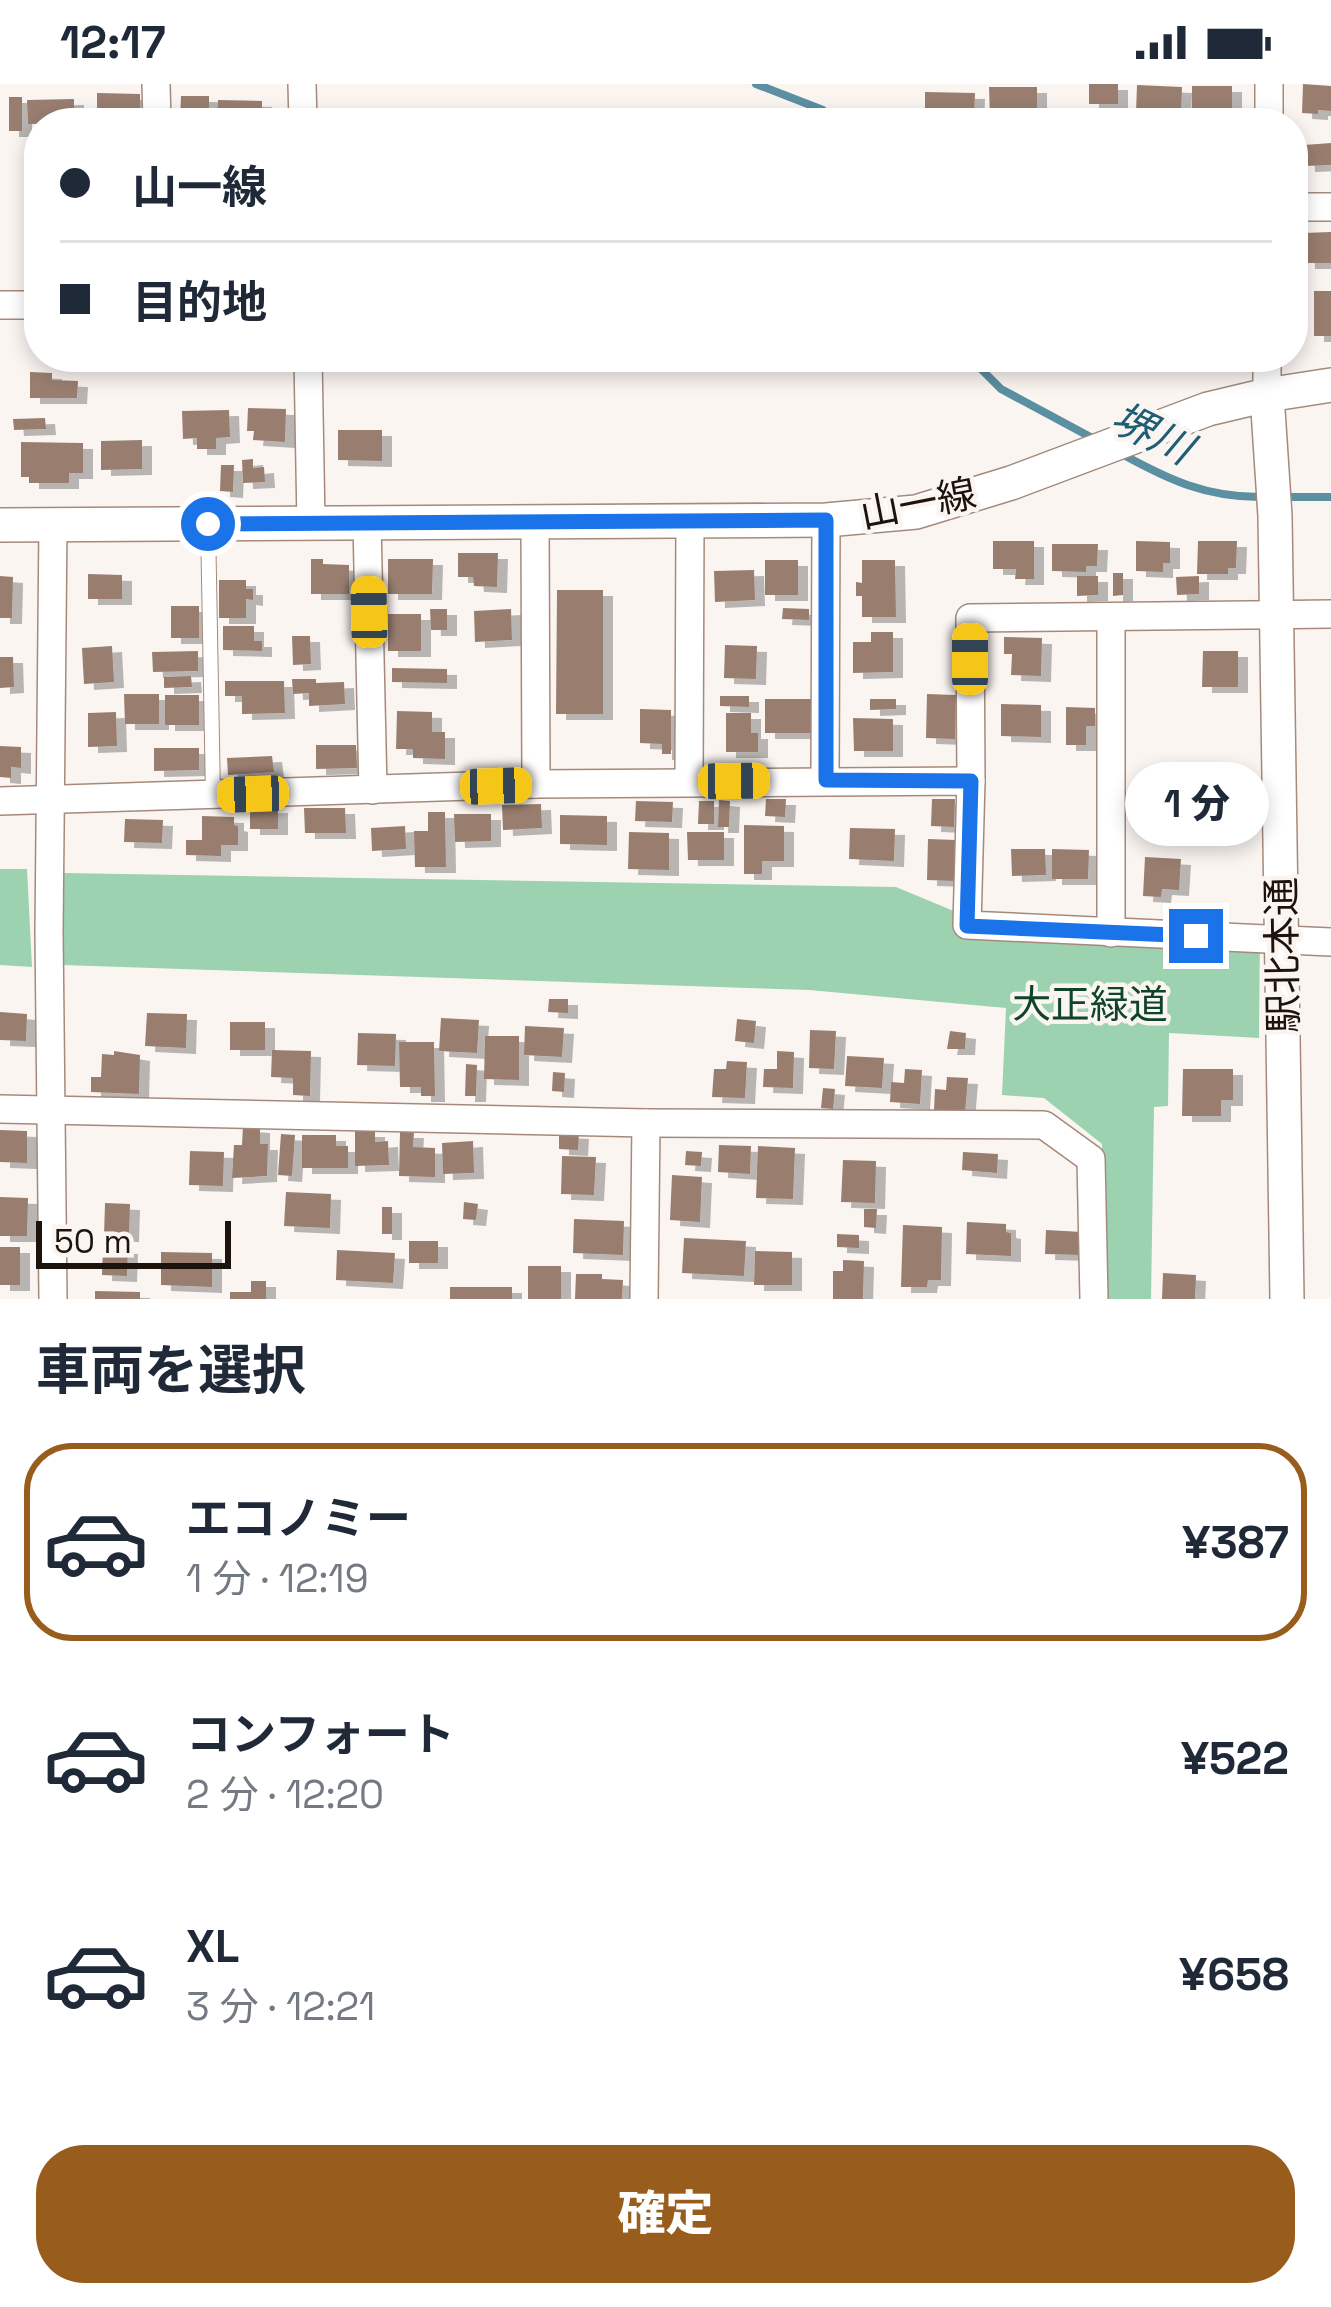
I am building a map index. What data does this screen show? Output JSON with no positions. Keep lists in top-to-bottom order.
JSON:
{
  "streets": {
    "street": ["山一線", "駅北本通"]
  },
  "crossings": [
    ["山一線", "駅北本通"]
  ],
  "water": ["堺川"],
  "parks": ["大正緑道"],
  "scale_bar": "50 m",
  "page": {
    "status": "12:17",
    "banner": ["山一線", "目的地"],
    "bubble": "1 分",
    "scale": "50 m",
    "heading": "車両を選択",
    "list": [
      {
        "name": "エコノミー",
        "note": "1 分 · 12:19",
        "value": "¥387"
      },
      {
        "name": "コンフォート",
        "note": "2 分 · 12:20",
        "value": "¥522"
      },
      {
        "name": "XL",
        "note": "3 分 · 12:21",
        "value": "¥658"
      }
    ],
    "buttons": "確定"
  }
}
